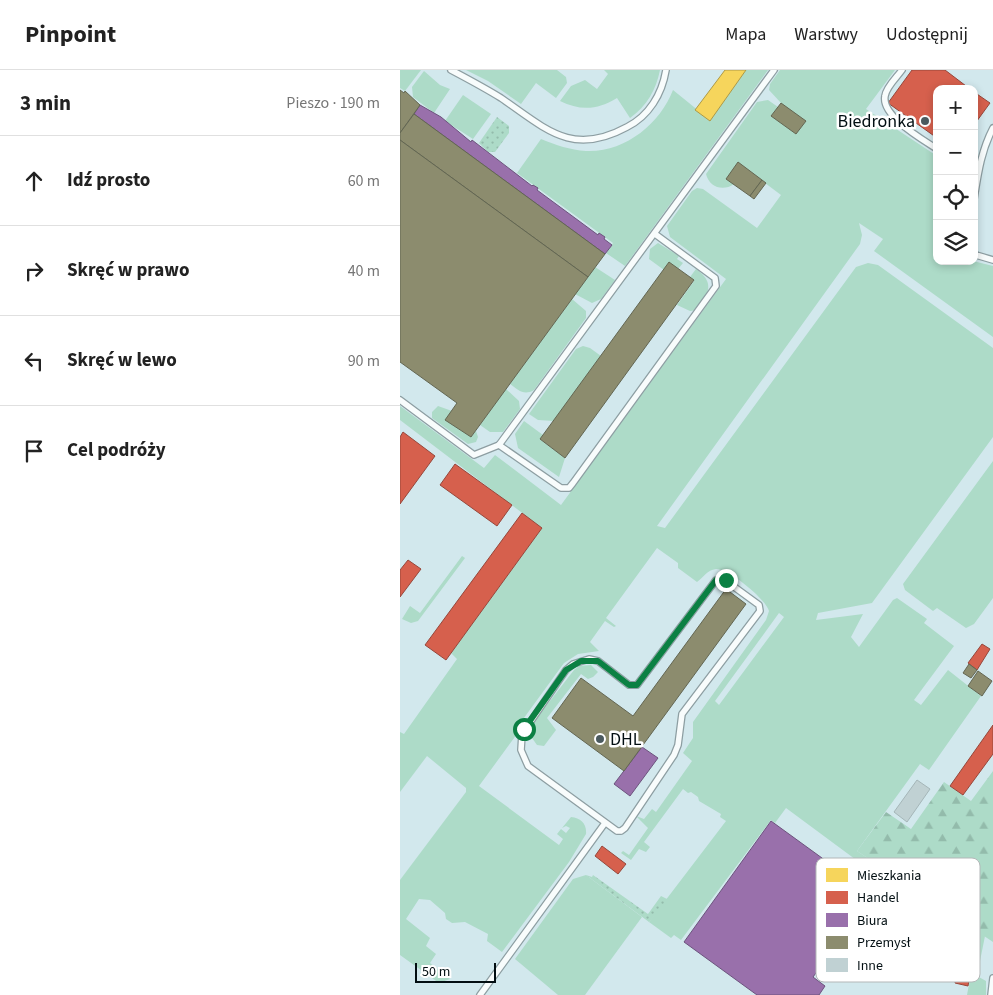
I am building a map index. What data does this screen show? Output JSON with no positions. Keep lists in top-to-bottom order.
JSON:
{
  "places": ["Biedronka", "DHL"],
  "legend": [
    "Mieszkania",
    "Handel",
    "Biura",
    "Przemysł",
    "Inne"
  ],
  "scale_bar": "50 m",
  "page": {
    "header": "Pinpoint",
    "nav": ["Mapa", "Warstwy", "Udostępnij"],
    "heading": ["3 min", "Pieszo · 190 m"],
    "map_buttons": ["+", "−"],
    "list": [
      ["Idź prosto", "60 m"],
      ["Skręć w prawo", "40 m"],
      ["Skręć w lewo", "90 m"],
      "Cel podróży"
    ],
    "scale": "50 m"
  }
}
